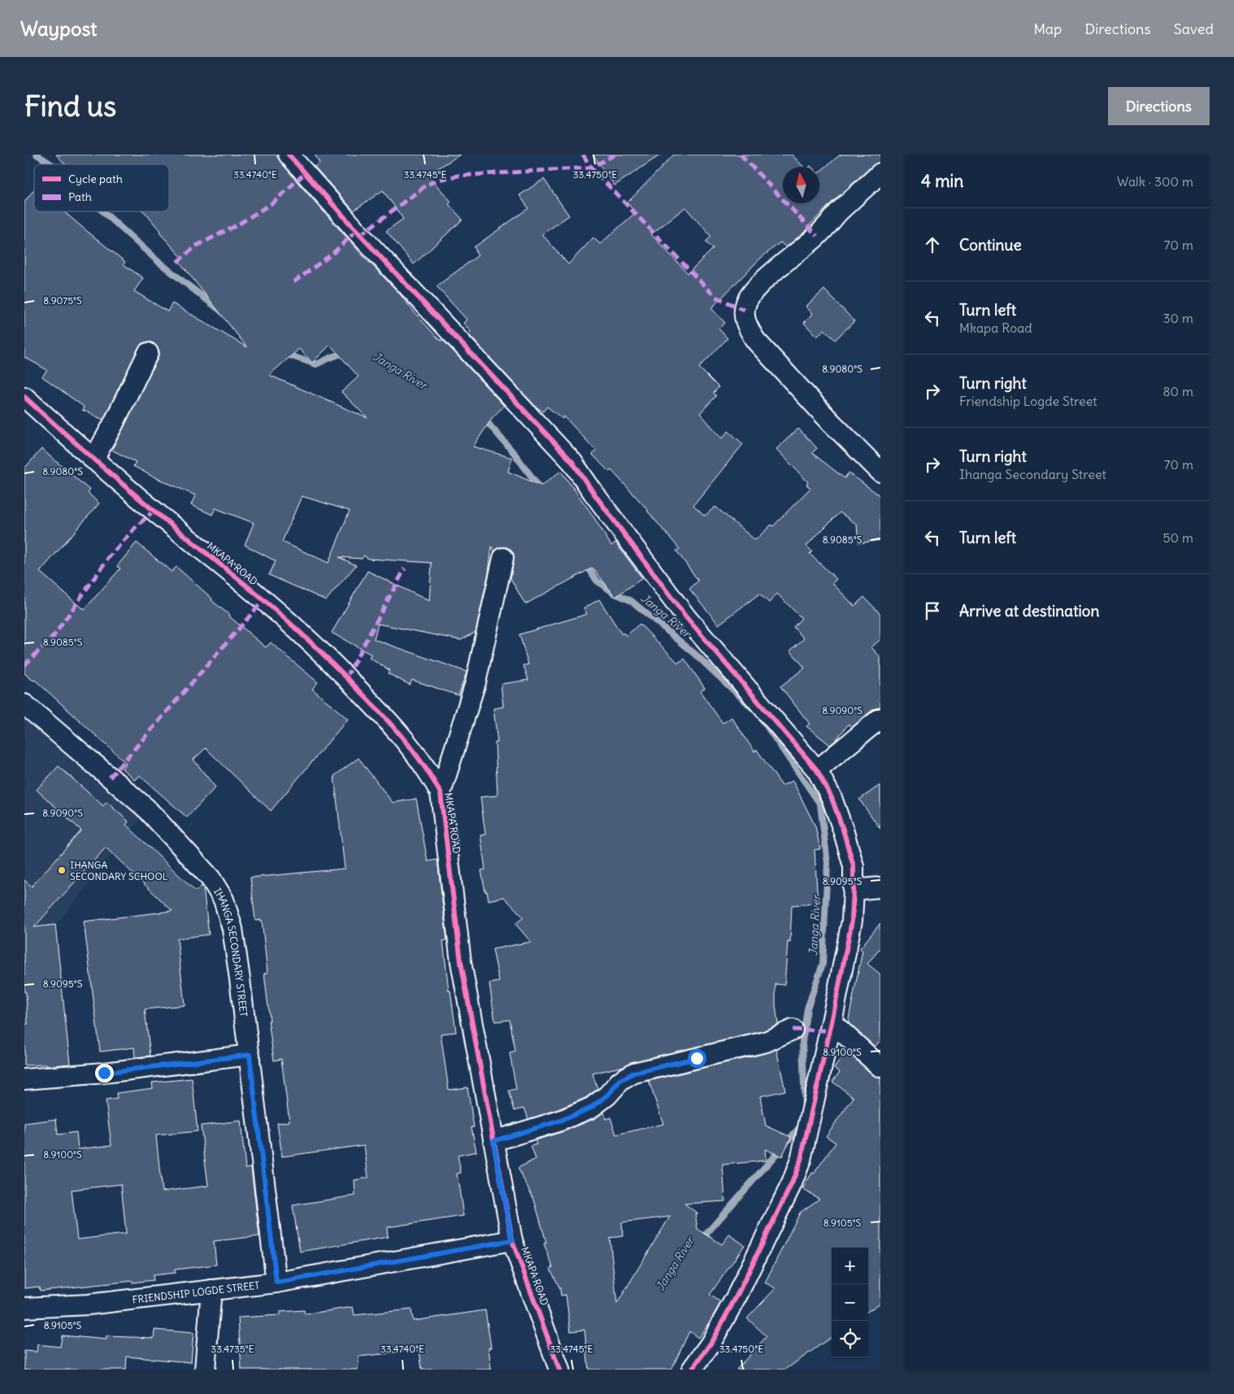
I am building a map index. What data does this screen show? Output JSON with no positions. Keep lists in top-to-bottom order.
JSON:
{
  "streets": {
    "street": ["MKAPA ROAD", "IHANGA SECONDARY STREET", "FRIENDSHIP LOGDE STREET"]
  },
  "crossings": [
    ["MKAPA ROAD", "FRIENDSHIP LOGDE STREET"],
    ["IHANGA SECONDARY STREET", "FRIENDSHIP LOGDE STREET"]
  ],
  "water": ["Janga River"],
  "places": ["IHANGA SECONDARY SCHOOL"],
  "legend": ["Cycle path", "Path"],
  "north": "top",
  "page": {
    "header": "Waypost",
    "nav": ["Map", "Directions", "Saved"],
    "buttons": "Directions",
    "title": "Find us",
    "heading": ["4 min", "Walk · 300 m"],
    "list": [
      ["Continue", "70 m"],
      ["Turn left", "Mkapa Road", "30 m"],
      ["Turn right", "Friendship Logde Street", "80 m"],
      ["Turn right", "Ihanga Secondary Street", "70 m"],
      ["Turn left", "50 m"],
      "Arrive at destination"
    ],
    "map_buttons": ["+", "−"]
  },
  "coordinates": [
    "33.4740°E",
    "33.4745°E",
    "33.4750°E",
    "8.9075°S",
    "8.9080°S",
    "8.9085°S",
    "8.9090°S",
    "8.9095°S",
    "8.9100°S",
    "8.9105°S",
    "33.4735°E"
  ]
}
